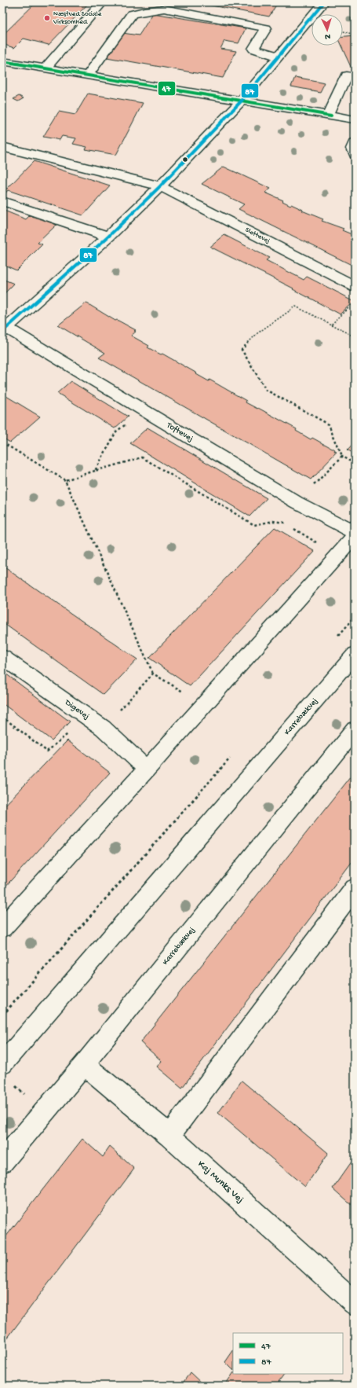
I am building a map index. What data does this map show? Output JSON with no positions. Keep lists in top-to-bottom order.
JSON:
{
  "streets": {
    "street": [
      "Slettevej",
      "Toftevej",
      "Digevej",
      "Karrebækvej",
      "Kaj Munks Vej"
    ]
  },
  "crossings": [
    ["Karrebækvej", "Kaj Munks Vej"]
  ],
  "places": ["Næstved Sociale Virksomhed"],
  "lines": ["transit line 87", "transit line 47"],
  "legend": ["47", "87"],
  "north": "bottom"
}
